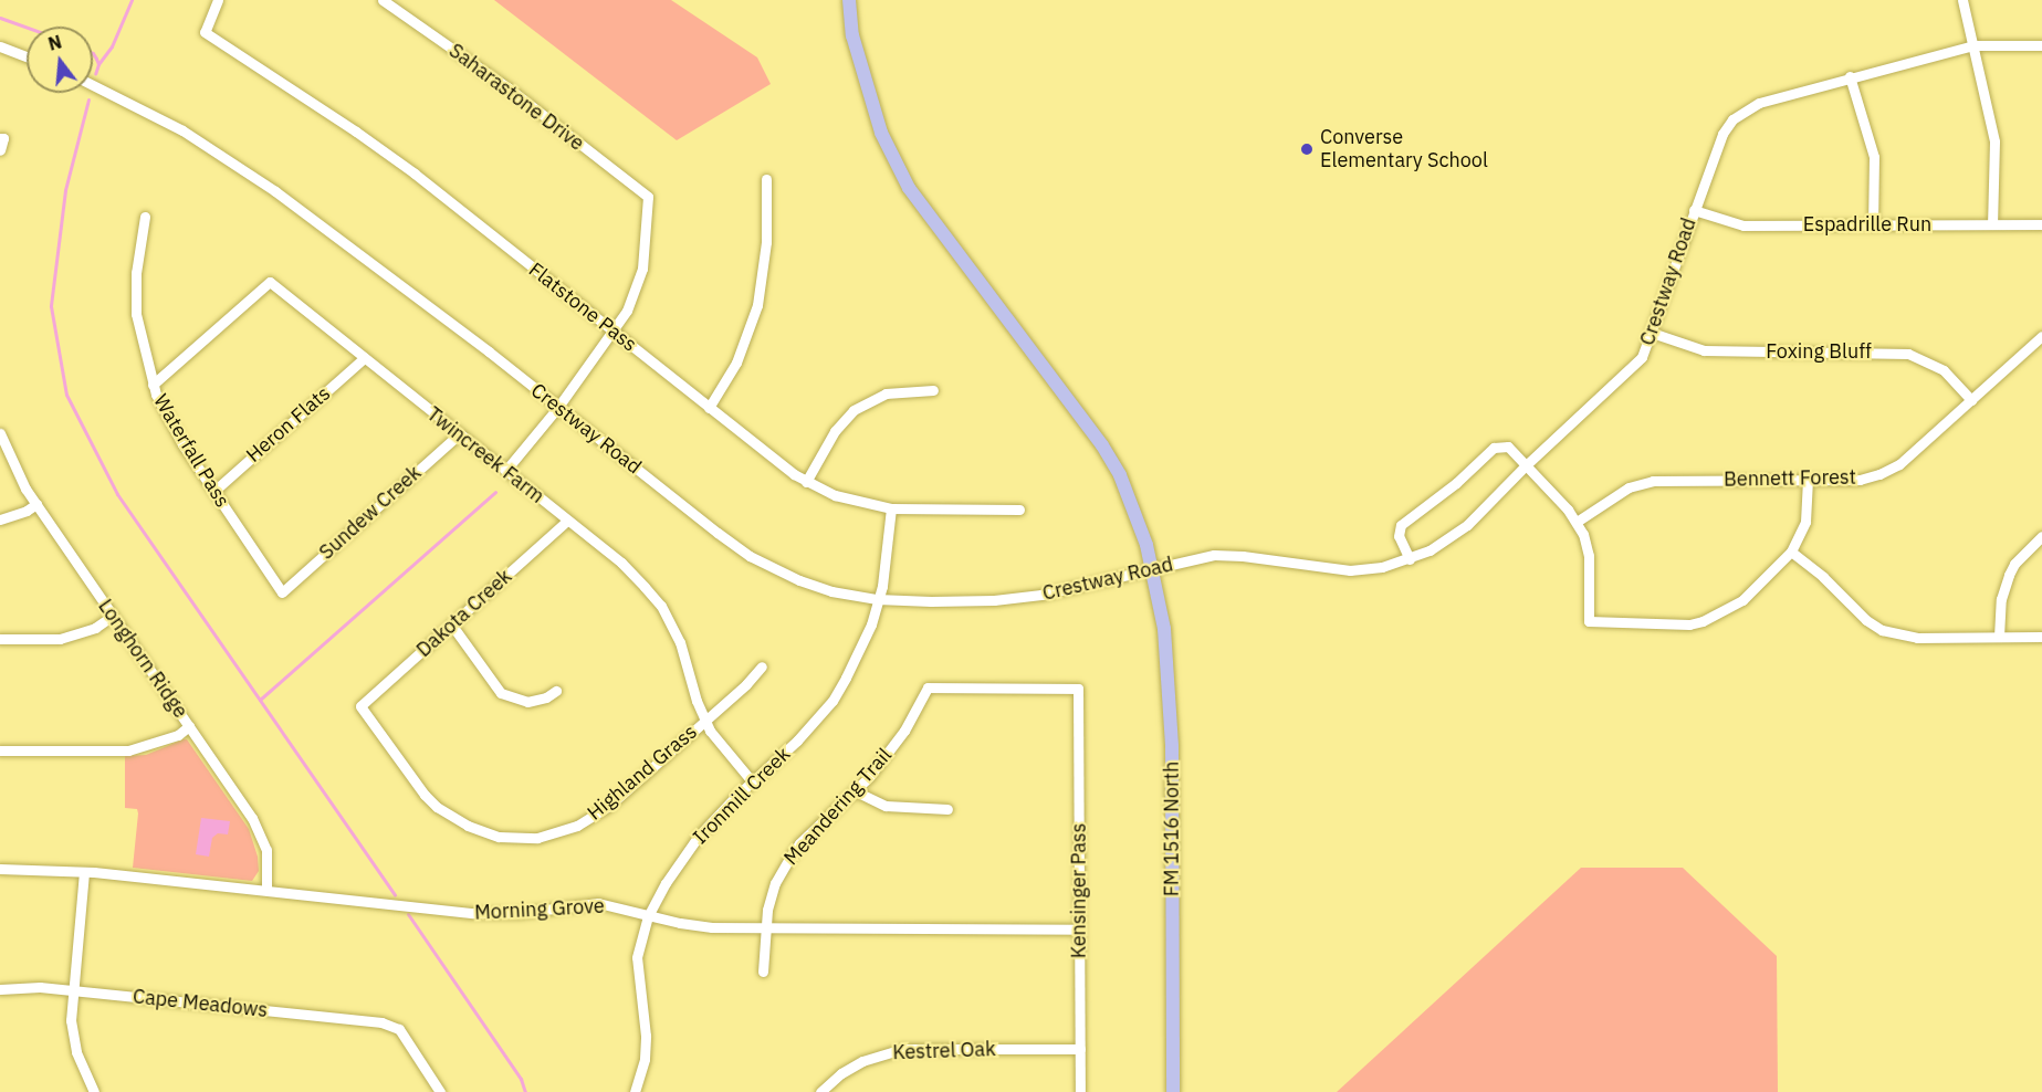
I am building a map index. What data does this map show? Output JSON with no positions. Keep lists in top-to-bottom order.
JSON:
{
  "streets": {
    "main road": ["FM 1516 North"],
    "street": [
      "Saharastone Drive",
      "Espadrille Run",
      "Crestway Road",
      "Flatstone Pass",
      "Foxing Bluff",
      "Heron Flats",
      "Waterfall Pass",
      "Twincreek Farm",
      "Bennett Forest",
      "Sundew Creek",
      "Dakota Creek",
      "Longhorn Ridge",
      "Highland Grass",
      "Ironmill Creek",
      "Meandering Trail",
      "Kensinger Pass",
      "Morning Grove",
      "Cape Meadows",
      "Kestrel Oak"
    ]
  },
  "crossings": [
    ["Saharastone Drive", "Flatstone Pass"],
    ["Espadrille Run", "Crestway Road"],
    ["Crestway Road", "Foxing Bluff"],
    ["Crestway Road", "Ironmill Creek"],
    ["Crestway Road", "FM 1516 North"],
    ["Flatstone Pass", "Ironmill Creek"],
    ["Foxing Bluff", "Bennett Forest"],
    ["Heron Flats", "Waterfall Pass"],
    ["Heron Flats", "Twincreek Farm"],
    ["Waterfall Pass", "Twincreek Farm"],
    ["Waterfall Pass", "Sundew Creek"],
    ["Twincreek Farm", "Sundew Creek"],
    ["Twincreek Farm", "Dakota Creek"],
    ["Twincreek Farm", "Highland Grass"],
    ["Twincreek Farm", "Ironmill Creek"],
    ["Dakota Creek", "Highland Grass"],
    ["Longhorn Ridge", "Morning Grove"],
    ["Ironmill Creek", "Morning Grove"],
    ["Meandering Trail", "Kensinger Pass"],
    ["Meandering Trail", "Morning Grove"],
    ["Kensinger Pass", "Morning Grove"],
    ["Kensinger Pass", "Kestrel Oak"]
  ],
  "places": ["Converse Elementary School"],
  "north": "top"
}
